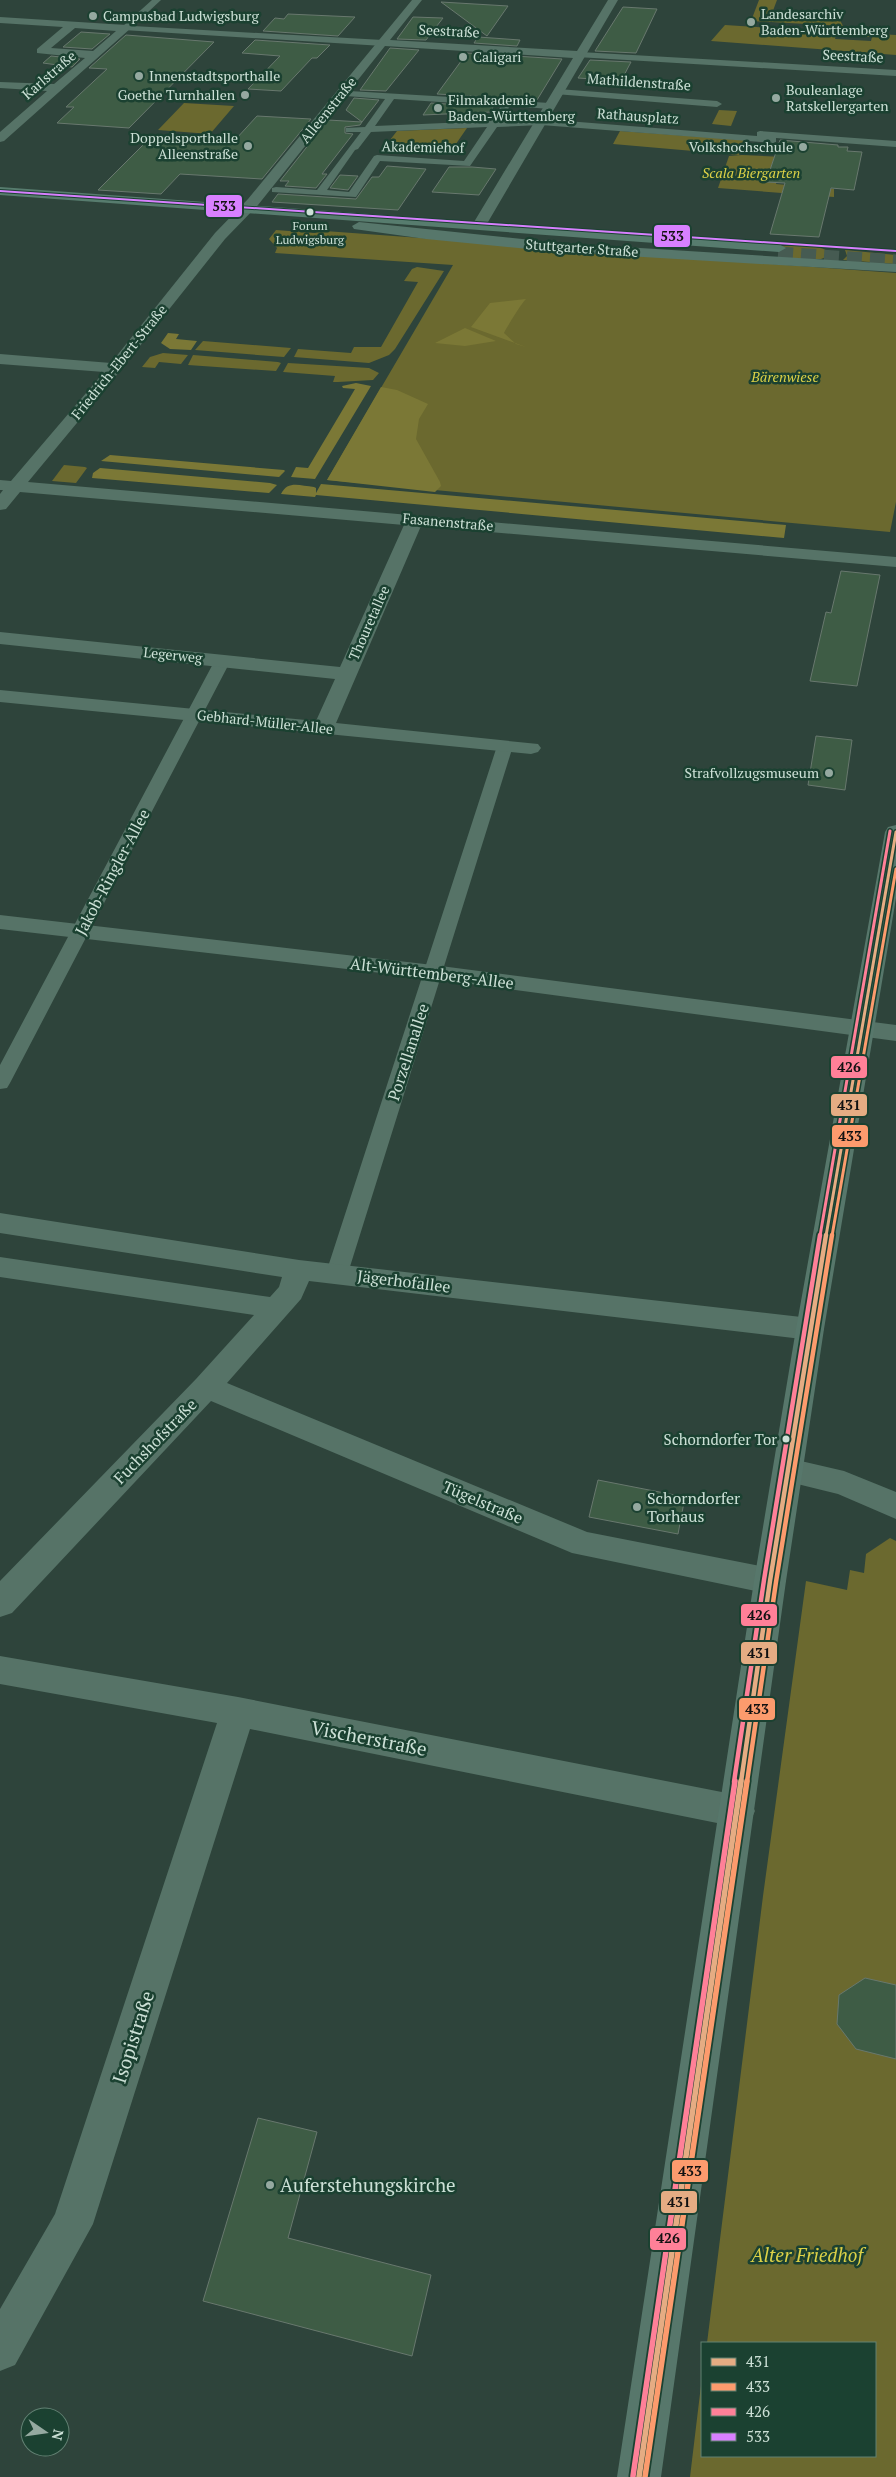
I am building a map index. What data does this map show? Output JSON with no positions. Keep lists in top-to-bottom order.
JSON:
{
  "streets": {
    "main road": ["Stuttgarter Straße"],
    "street": [
      "Seestraße",
      "Karlstraße",
      "Mathildenstraße",
      "Alleenstraße",
      "Rathausplatz",
      "Akademiehof",
      "Friedrich-Ebert-Straße",
      "Fasanenstraße",
      "Thouretallee",
      "Legerweg",
      "Gebhard-Müller-Allee",
      "Jakob-Ringler-Allee",
      "Alt-Württemberg-Allee",
      "Porzellanallee",
      "Jägerhofallee",
      "Fuchshofstraße",
      "Tügelstraße",
      "Vischerstraße",
      "Isopistraße"
    ]
  },
  "crossings": [
    ["Seestraße", "Karlstraße"],
    ["Seestraße", "Mathildenstraße"],
    ["Seestraße", "Alleenstraße"],
    ["Mathildenstraße", "Rathausplatz"],
    ["Mathildenstraße", "Akademiehof"],
    ["Mathildenstraße", "Stuttgarter Straße"],
    ["Alleenstraße", "Stuttgarter Straße"],
    ["Alleenstraße", "Friedrich-Ebert-Straße"],
    ["Rathausplatz", "Akademiehof"],
    ["Stuttgarter Straße", "Friedrich-Ebert-Straße"],
    ["Friedrich-Ebert-Straße", "Fasanenstraße"],
    ["Fasanenstraße", "Thouretallee"],
    ["Thouretallee", "Legerweg"],
    ["Thouretallee", "Gebhard-Müller-Allee"],
    ["Legerweg", "Jakob-Ringler-Allee"],
    ["Gebhard-Müller-Allee", "Jakob-Ringler-Allee"],
    ["Gebhard-Müller-Allee", "Porzellanallee"],
    ["Jakob-Ringler-Allee", "Alt-Württemberg-Allee"],
    ["Alt-Württemberg-Allee", "Porzellanallee"],
    ["Porzellanallee", "Jägerhofallee"],
    ["Jägerhofallee", "Fuchshofstraße"],
    ["Fuchshofstraße", "Tügelstraße"],
    ["Vischerstraße", "Isopistraße"]
  ],
  "parks": ["Scala Biergarten", "Bärenwiese", "Alter Friedhof"],
  "places": [
    "Campusbad Ludwigsburg",
    "Landesarchiv Baden-Württemberg",
    "Caligari",
    "Innenstadtsporthalle",
    "Goethe Turnhallen",
    "Bouleanlage Ratskellergarten",
    "Filmakademie Baden-Württemberg",
    "Doppelsporthalle Alleenstraße",
    "Volkshochschule",
    "Forum Ludwigsburg",
    "Strafvollzugsmuseum",
    "Schorndorfer Tor",
    "Schorndorfer Torhaus",
    "Auferstehungskirche"
  ],
  "lines": [
    "transit line 533",
    "transit line 426",
    "transit line 431",
    "transit line 433"
  ],
  "legend": [
    "431",
    "433",
    "426",
    "533"
  ],
  "north": "right"
}
